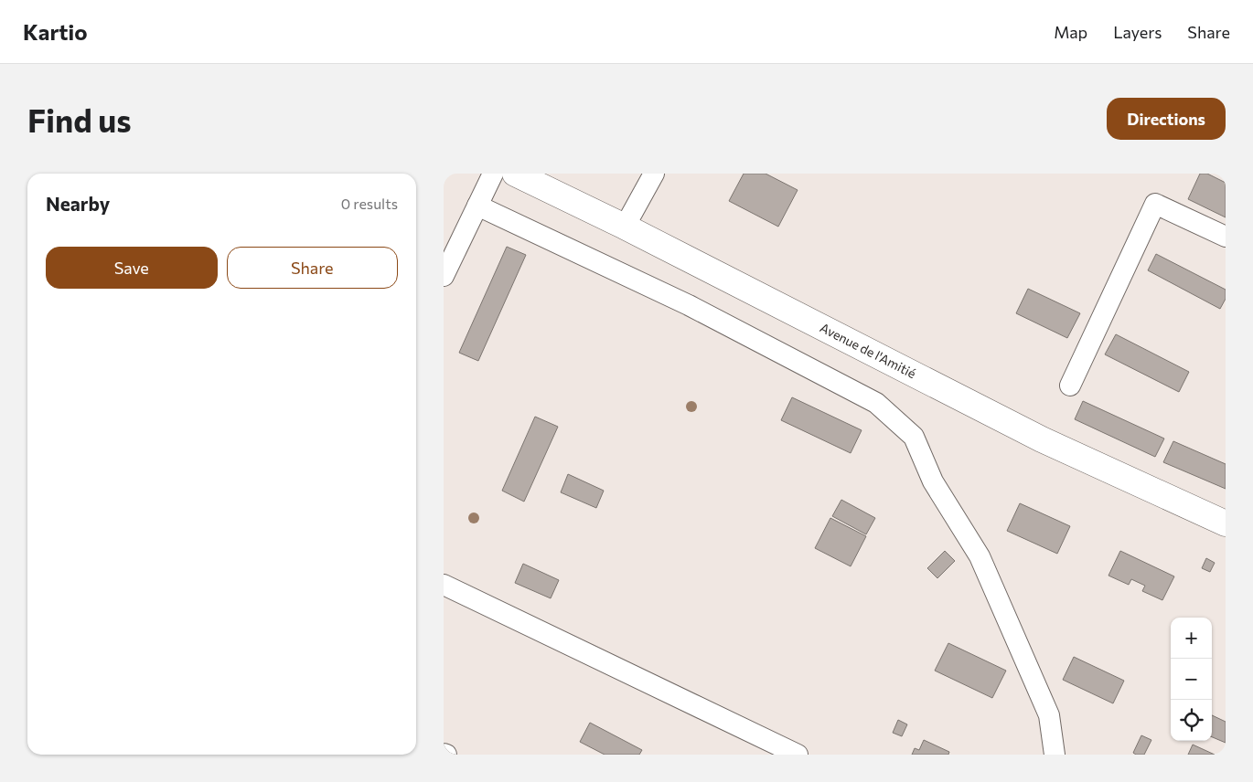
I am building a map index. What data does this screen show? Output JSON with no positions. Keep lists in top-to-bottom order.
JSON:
{
  "streets": {
    "main road": ["Avenue de l'Amitié"]
  },
  "page": {
    "header": "Kartio",
    "nav": ["Map", "Layers", "Share"],
    "buttons": [
      "Directions",
      ["Save", "Share"]
    ],
    "title": "Find us",
    "heading": ["Nearby", "0 results"],
    "map_buttons": ["+", "−"]
  }
}
